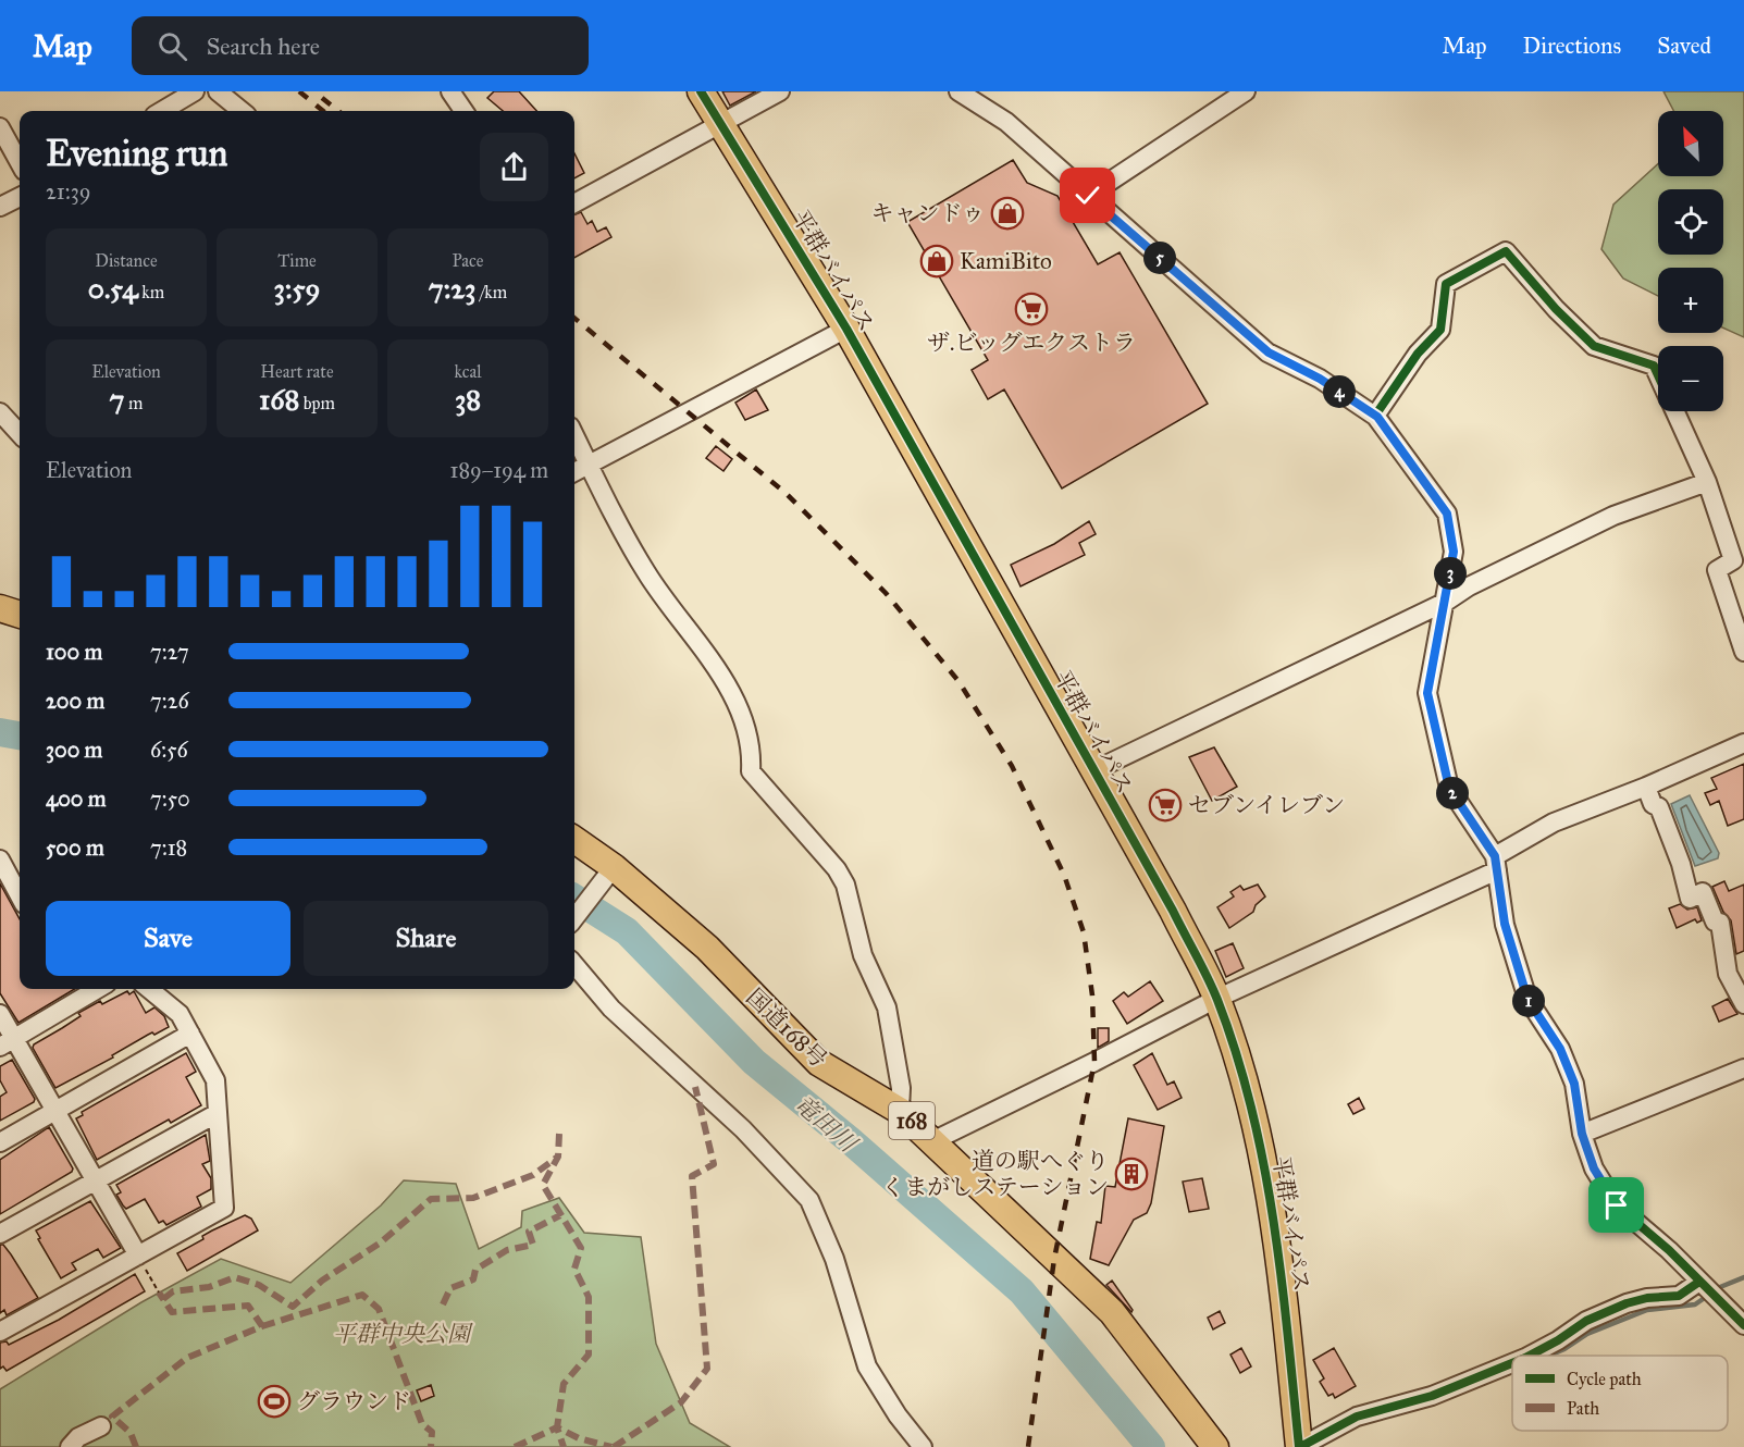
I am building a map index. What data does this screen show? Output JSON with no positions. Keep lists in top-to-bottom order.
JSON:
{
  "streets": {
    "highway": ["平群バイパス", "国道168号", "168"]
  },
  "water": ["竜田川"],
  "parks": ["平群中央公園"],
  "places": {
    "shop": ["キャンドゥ", "KamiBito"],
    "supermarket": ["ザ.ビッグエクストラ", "セブンイレブン"],
    "building": ["道の駅へぐり くまがしステーション"],
    "sports": ["グラウンド"]
  },
  "legend": ["Cycle path", "Path"],
  "north": "top left",
  "page": {
    "header": "Map",
    "search": "Search here",
    "nav": ["Map", "Directions", "Saved"],
    "map_buttons": ["+", "−"],
    "heading": ["Evening run", "21:39"],
    "stats": [
      ["Distance", "0.54 km"],
      ["Time", "3:59"],
      ["Pace", "7:23 /km"],
      ["Elevation", "7 m"],
      ["Heart rate", "168 bpm"],
      ["kcal", "38"]
    ],
    "pins": [
      "5",
      "4",
      "3",
      "2",
      "1"
    ],
    "chart": ["Elevation", "189–194 m"],
    "list": [
      {
        "name": "100 m",
        "note": "7:27"
      },
      {
        "name": "200 m",
        "note": "7:26"
      },
      {
        "name": "300 m",
        "note": "6:56"
      },
      {
        "name": "400 m",
        "note": "7:50"
      },
      {
        "name": "500 m",
        "note": "7:18"
      }
    ],
    "buttons": ["Save", "Share"]
  }
}
